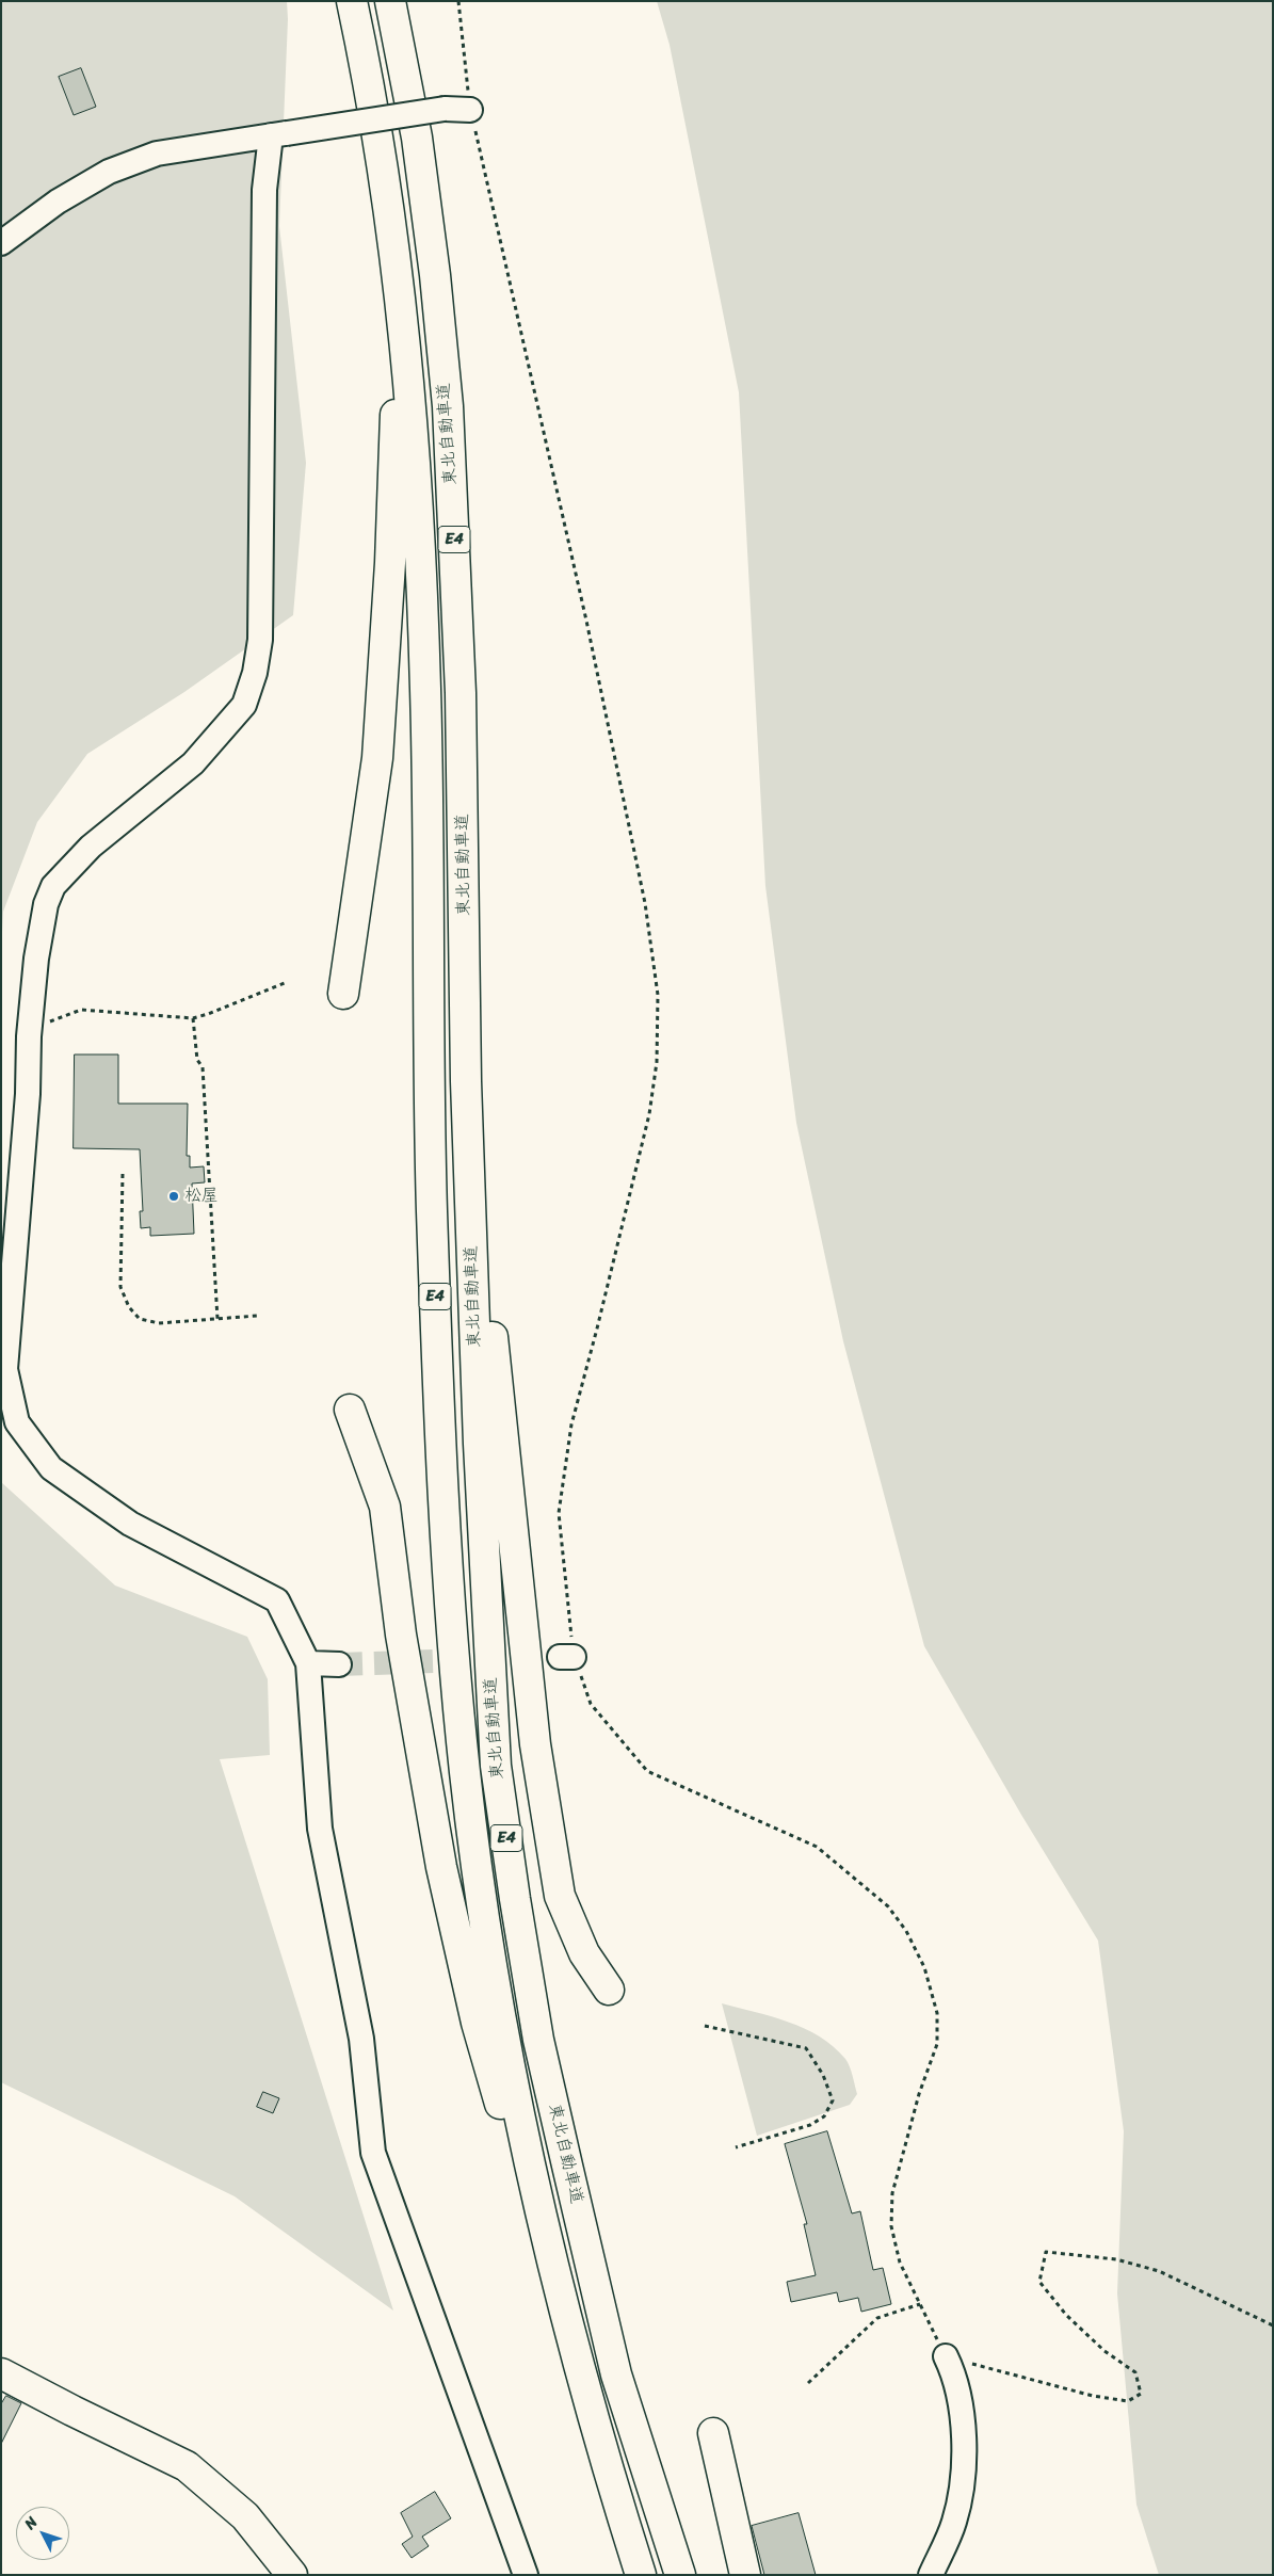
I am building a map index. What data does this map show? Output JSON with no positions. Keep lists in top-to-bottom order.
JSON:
{
  "streets": {
    "main road": ["東北自動車道", "E4"]
  },
  "places": ["松屋"],
  "north": "top left"
}
